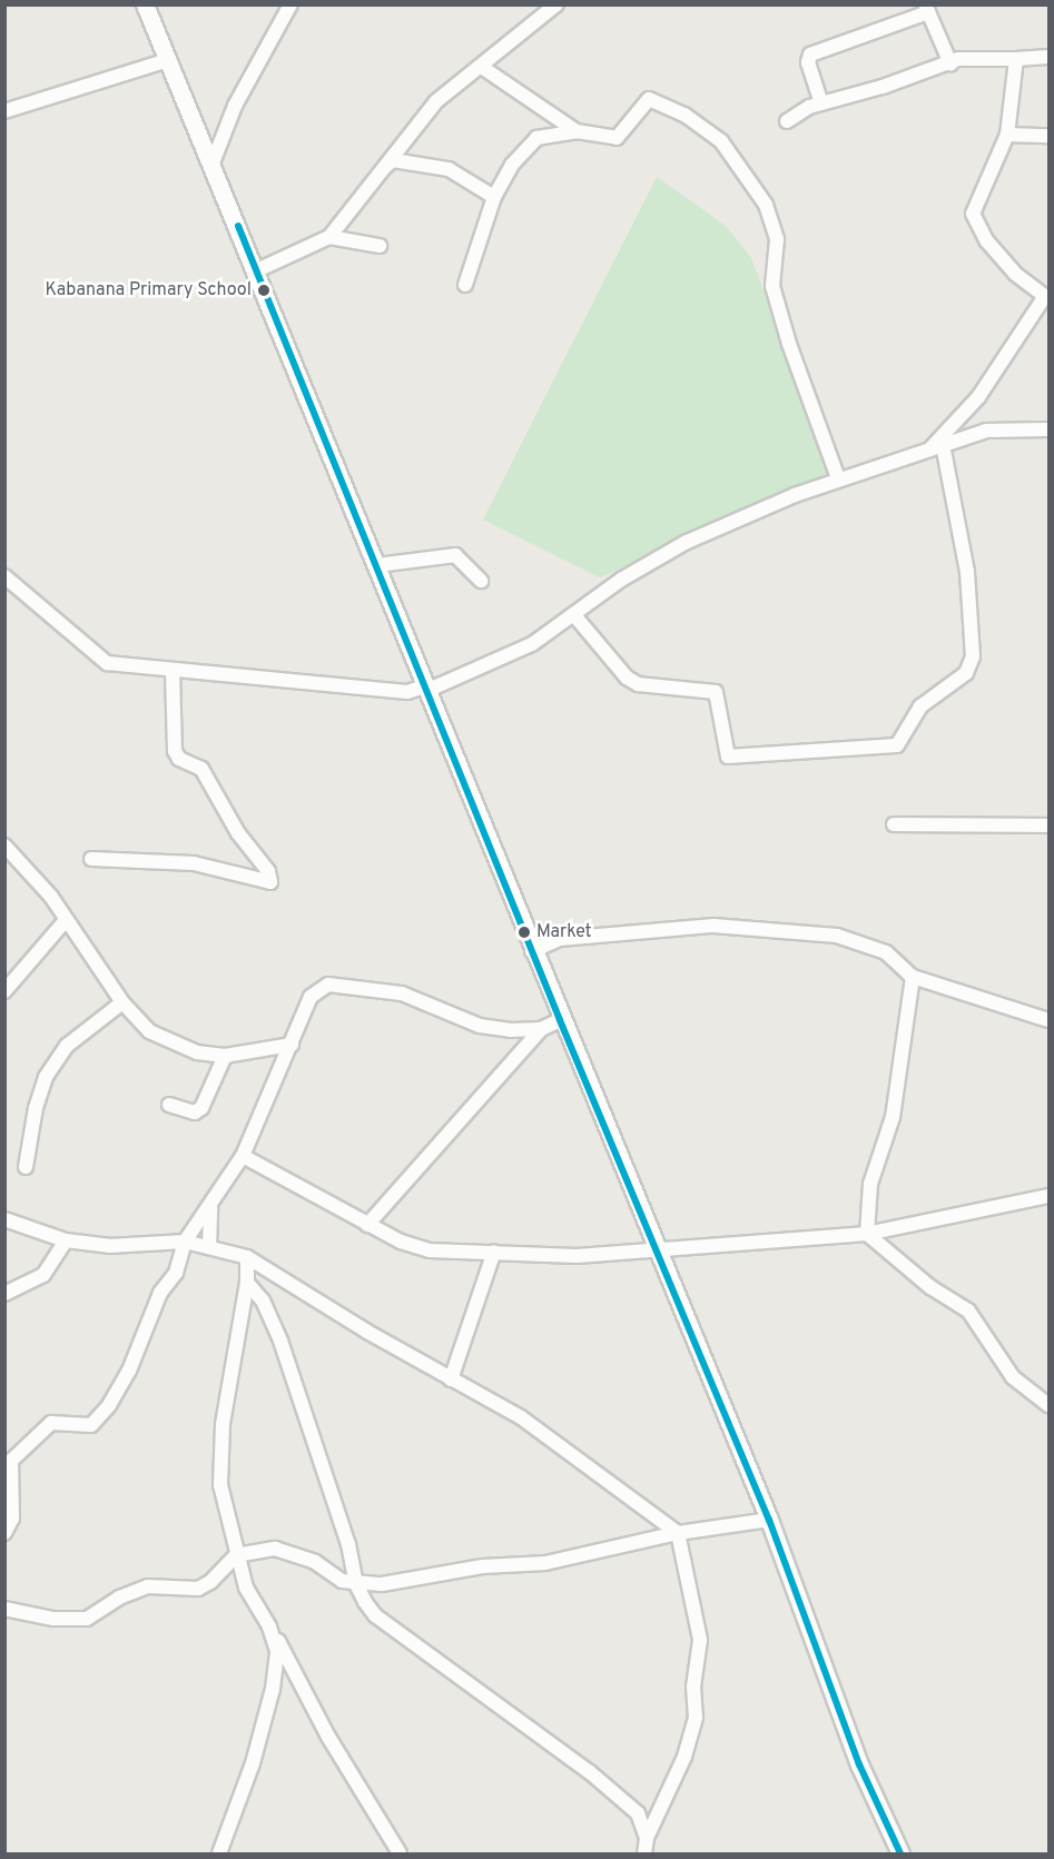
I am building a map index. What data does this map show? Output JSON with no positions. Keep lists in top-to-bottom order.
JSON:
{
  "places": ["Kabanana Primary School", "Market"]
}
